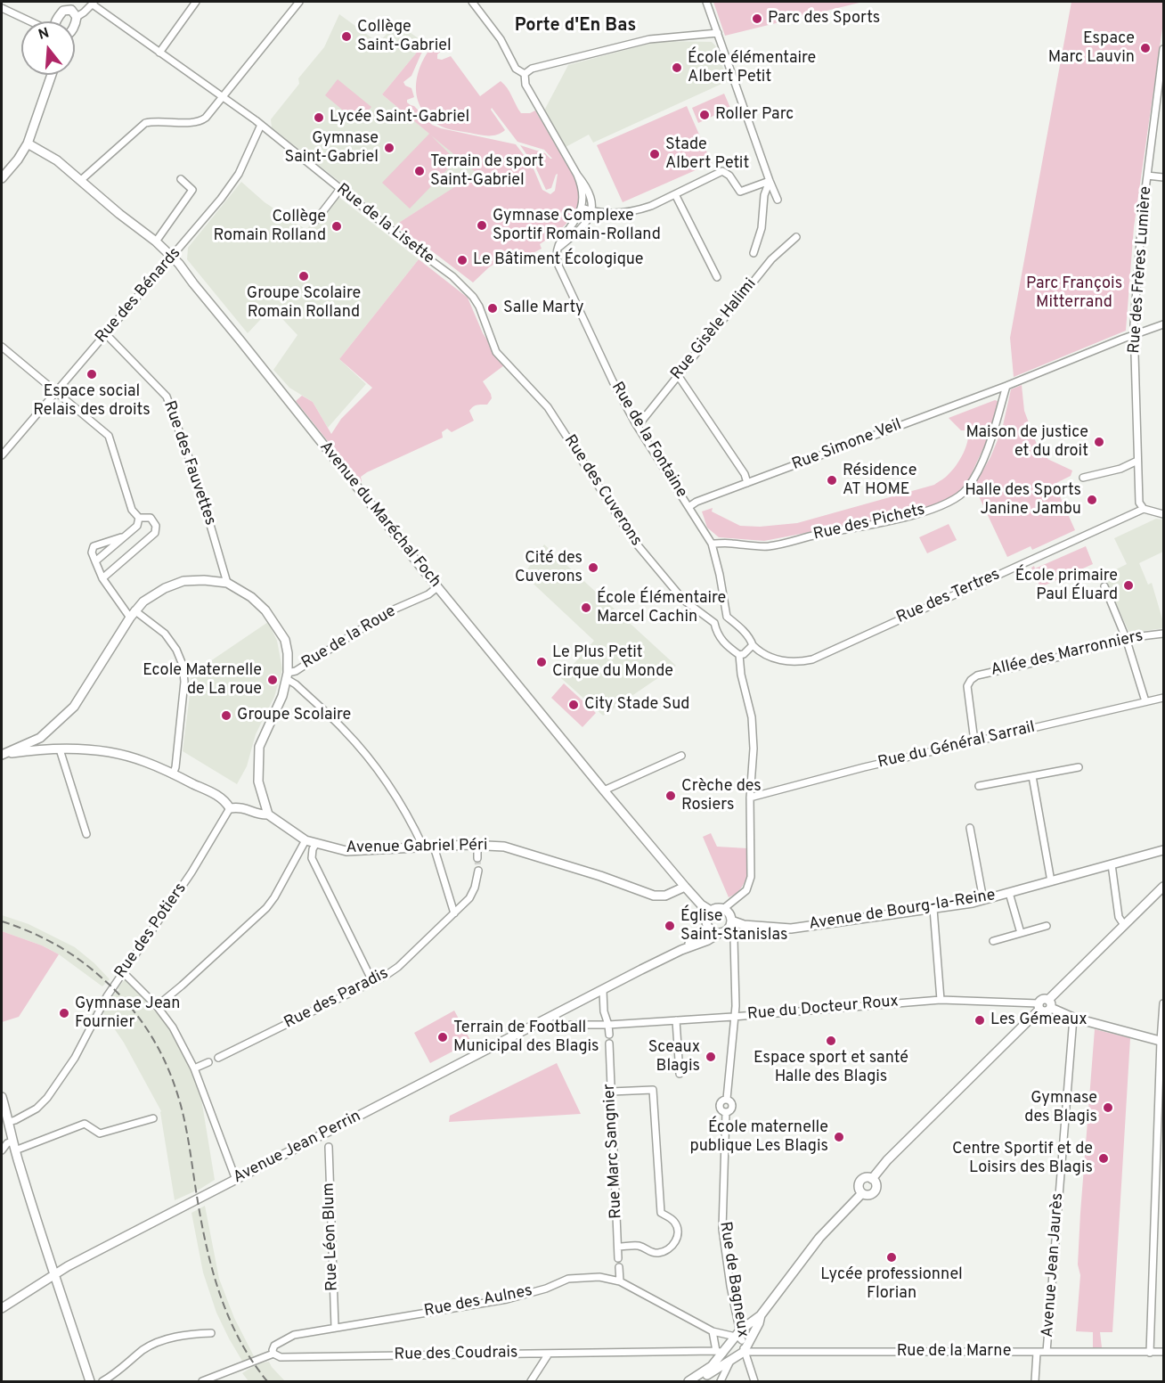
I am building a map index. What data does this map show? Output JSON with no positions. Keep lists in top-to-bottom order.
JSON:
{
  "streets": {
    "main road": [
      "Avenue du Maréchal Foch",
      "Avenue Gabriel Péri",
      "Avenue de Bourg-la-Reine",
      "Avenue Jean Perrin"
    ],
    "street": [
      "Rue de la Lisette",
      "Rue des Frères Lumière",
      "Rue des Bénards",
      "Rue Gisèle Halimi",
      "Rue de la Fontaine",
      "Rue Simone Veil",
      "Rue des Fauvettes",
      "Rue des Cuverons",
      "Rue des Pichets",
      "Rue des Tertres",
      "Rue de la Roue",
      "Allée des Marronniers",
      "Rue du Général Sarrail",
      "Rue des Potiers",
      "Rue des Paradis",
      "Rue du Docteur Roux",
      "Rue Marc Sangnier",
      "Rue Léon Blum",
      "Avenue Jean Jaurès",
      "Rue de Bagneux",
      "Rue des Aulnes",
      "Rue de la Marne",
      "Rue des Coudrais"
    ]
  },
  "crossings": [
    ["Rue de la Lisette", "Rue des Bénards"],
    ["Rue de la Lisette", "Rue des Cuverons"],
    ["Rue des Frères Lumière", "Rue des Tertres"],
    ["Rue des Bénards", "Rue des Fauvettes"],
    ["Rue des Bénards", "Avenue du Maréchal Foch"],
    ["Rue Gisèle Halimi", "Rue de la Fontaine"],
    ["Rue de la Fontaine", "Rue Simone Veil"],
    ["Rue de la Fontaine", "Rue des Pichets"],
    ["Rue de la Fontaine", "Rue des Tertres"],
    ["Rue Simone Veil", "Rue des Pichets"],
    ["Avenue du Maréchal Foch", "Rue de la Roue"],
    ["Avenue du Maréchal Foch", "Avenue Gabriel Péri"],
    ["Avenue du Maréchal Foch", "Avenue de Bourg-la-Reine"],
    ["Avenue du Maréchal Foch", "Avenue Jean Perrin"],
    ["Avenue du Maréchal Foch", "Rue de Bagneux"],
    ["Allée des Marronniers", "Rue du Général Sarrail"],
    ["Avenue Gabriel Péri", "Rue des Potiers"],
    ["Avenue de Bourg-la-Reine", "Avenue Jean Perrin"],
    ["Avenue de Bourg-la-Reine", "Rue de Bagneux"],
    ["Rue du Docteur Roux", "Rue de Bagneux"],
    ["Avenue Jean Perrin", "Rue de Bagneux"],
    ["Rue Léon Blum", "Rue des Aulnes"],
    ["Avenue Jean Jaurès", "Rue de la Marne"],
    ["Rue de Bagneux", "Rue des Aulnes"],
    ["Rue de Bagneux", "Rue de la Marne"],
    ["Rue des Aulnes", "Rue des Coudrais"]
  ],
  "districts": ["Porte d'En Bas"],
  "parks": ["Parc François Mitterrand"],
  "places": [
    "Parc des Sports",
    "Collège Saint-Gabriel",
    "Espace Marc Lauvin",
    "École élémentaire Albert Petit",
    "Roller Parc",
    "Lycée Saint-Gabriel",
    "Gymnase Saint-Gabriel",
    "Stade Albert Petit",
    "Terrain de sport Saint-Gabriel",
    "Gymnase Complexe Sportif Romain-Rolland",
    "Collège Romain Rolland",
    "Le Bâtiment Écologique",
    "Groupe Scolaire Romain Rolland",
    "Salle Marty",
    "Espace social Relais des droits",
    "Maison de justice et du droit",
    "Résidence AT HOME",
    "Halle des Sports Janine Jambu",
    "Cité des Cuverons",
    "École primaire Paul Éluard",
    "École Élémentaire Marcel Cachin",
    "Le Plus Petit Cirque du Monde",
    "Ecole Maternelle de La roue",
    "City Stade Sud",
    "Groupe Scolaire",
    "Crèche des Rosiers",
    "Église Saint-Stanislas",
    "Gymnase Jean Fournier",
    "Les Gémeaux",
    "Terrain de Football Municipal des Blagis",
    "Espace sport et santé Halle des Blagis",
    "Sceaux Blagis",
    "Gymnase des Blagis",
    "École maternelle publique Les Blagis",
    "Centre Sportif et de Loisirs des Blagis",
    "Lycée professionnel Florian"
  ],
  "north": "top"
}
